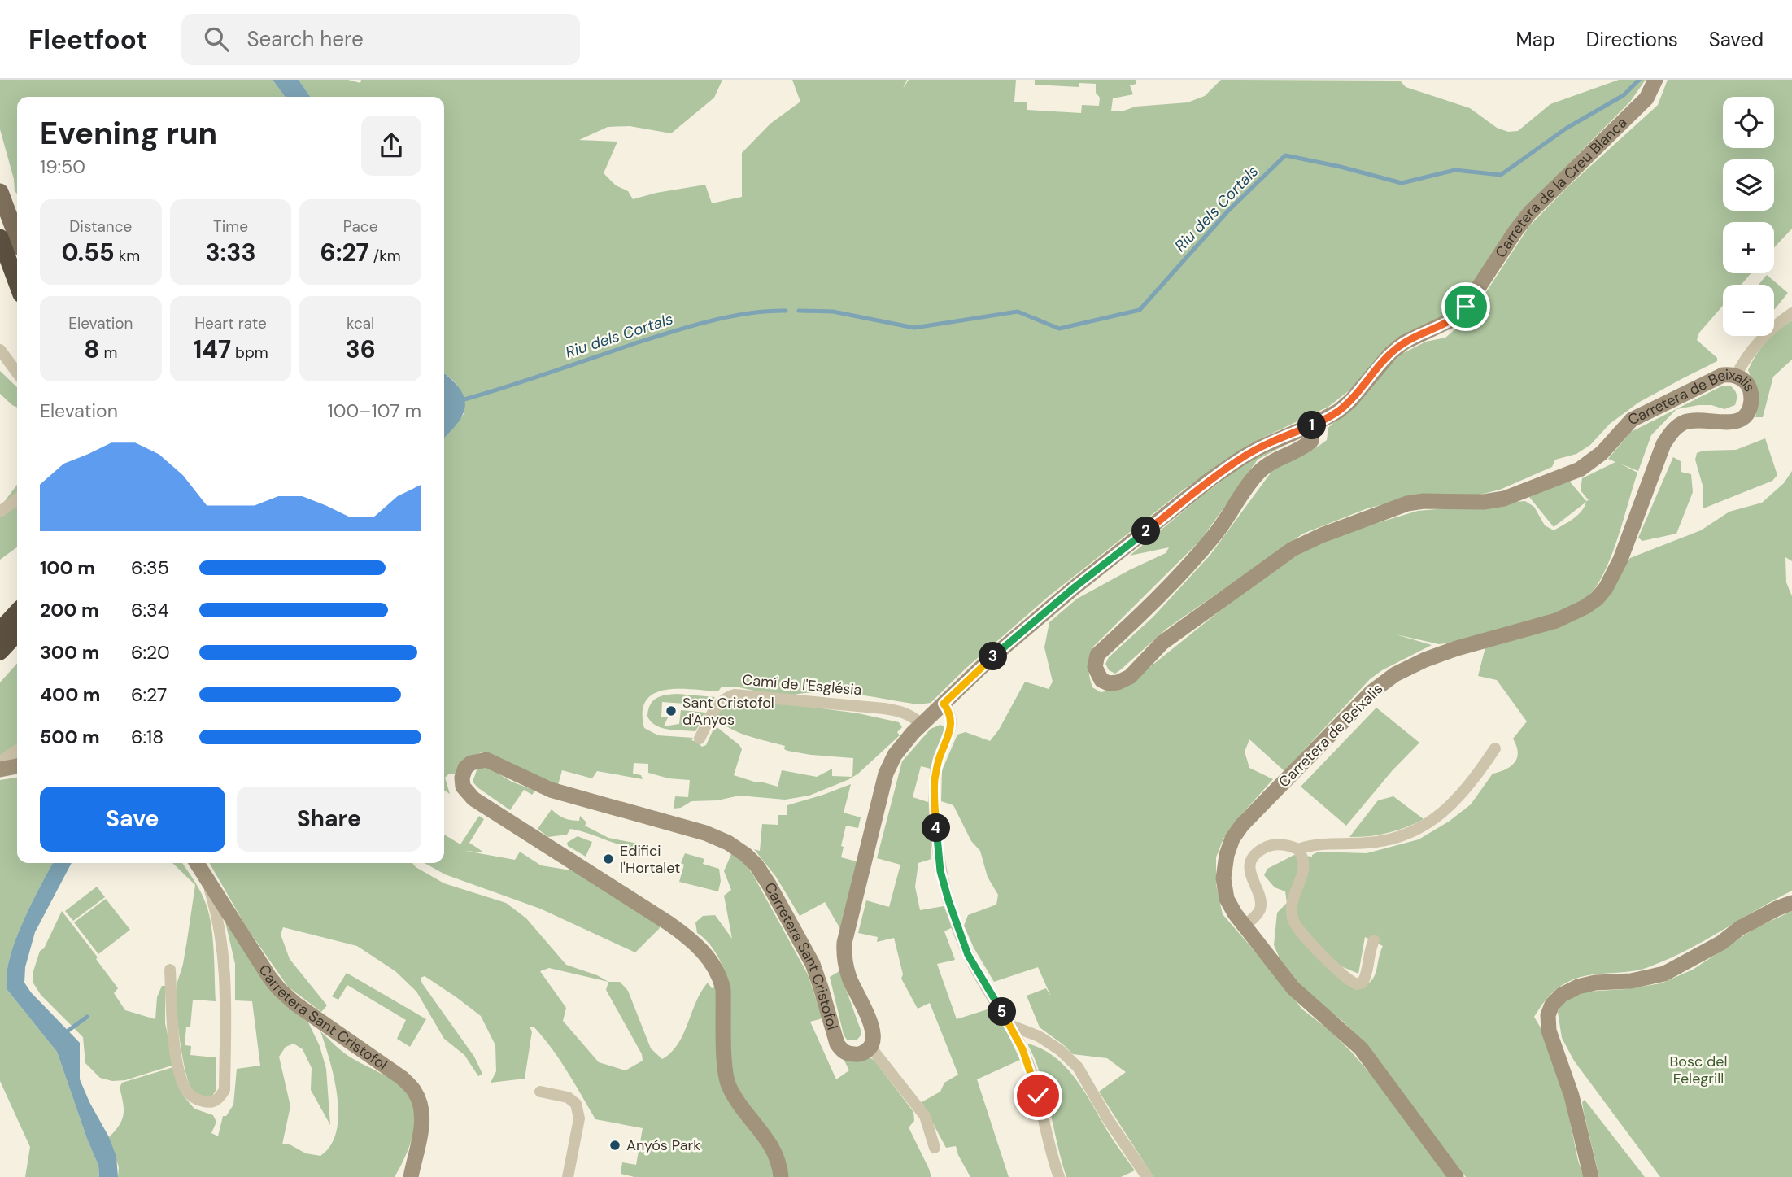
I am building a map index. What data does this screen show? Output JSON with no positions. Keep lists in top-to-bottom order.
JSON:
{
  "streets": {
    "main road": ["Carretera de la Creu Blanca", "Carretera de Beixalis", "Carretera Sant Cristofol"],
    "street": ["Camí de l'Església"]
  },
  "crossings": [
    ["Carretera de la Creu Blanca", "Carretera de Beixalis"]
  ],
  "water": ["Riu dels Cortals"],
  "parks": ["Bosc del Felegrill"],
  "places": ["Sant Cristofol d'Anyos", "Edifici l'Hortalet", "Anyós Park"],
  "page": {
    "header": "Fleetfoot",
    "search": "Search here",
    "nav": ["Map", "Directions", "Saved"],
    "map_buttons": ["+", "−"],
    "heading": ["Evening run", "19:50"],
    "stats": [
      ["Distance", "0.55 km"],
      ["Time", "3:33"],
      ["Pace", "6:27 /km"],
      ["Elevation", "8 m"],
      ["Heart rate", "147 bpm"],
      ["kcal", "36"]
    ],
    "chart": ["Elevation", "100–107 m"],
    "pins": [
      "1",
      "2",
      "3",
      "4",
      "5"
    ],
    "list": [
      {
        "name": "100 m",
        "note": "6:35"
      },
      {
        "name": "200 m",
        "note": "6:34"
      },
      {
        "name": "300 m",
        "note": "6:20"
      },
      {
        "name": "400 m",
        "note": "6:27"
      },
      {
        "name": "500 m",
        "note": "6:18"
      }
    ],
    "buttons": ["Save", "Share"]
  }
}
